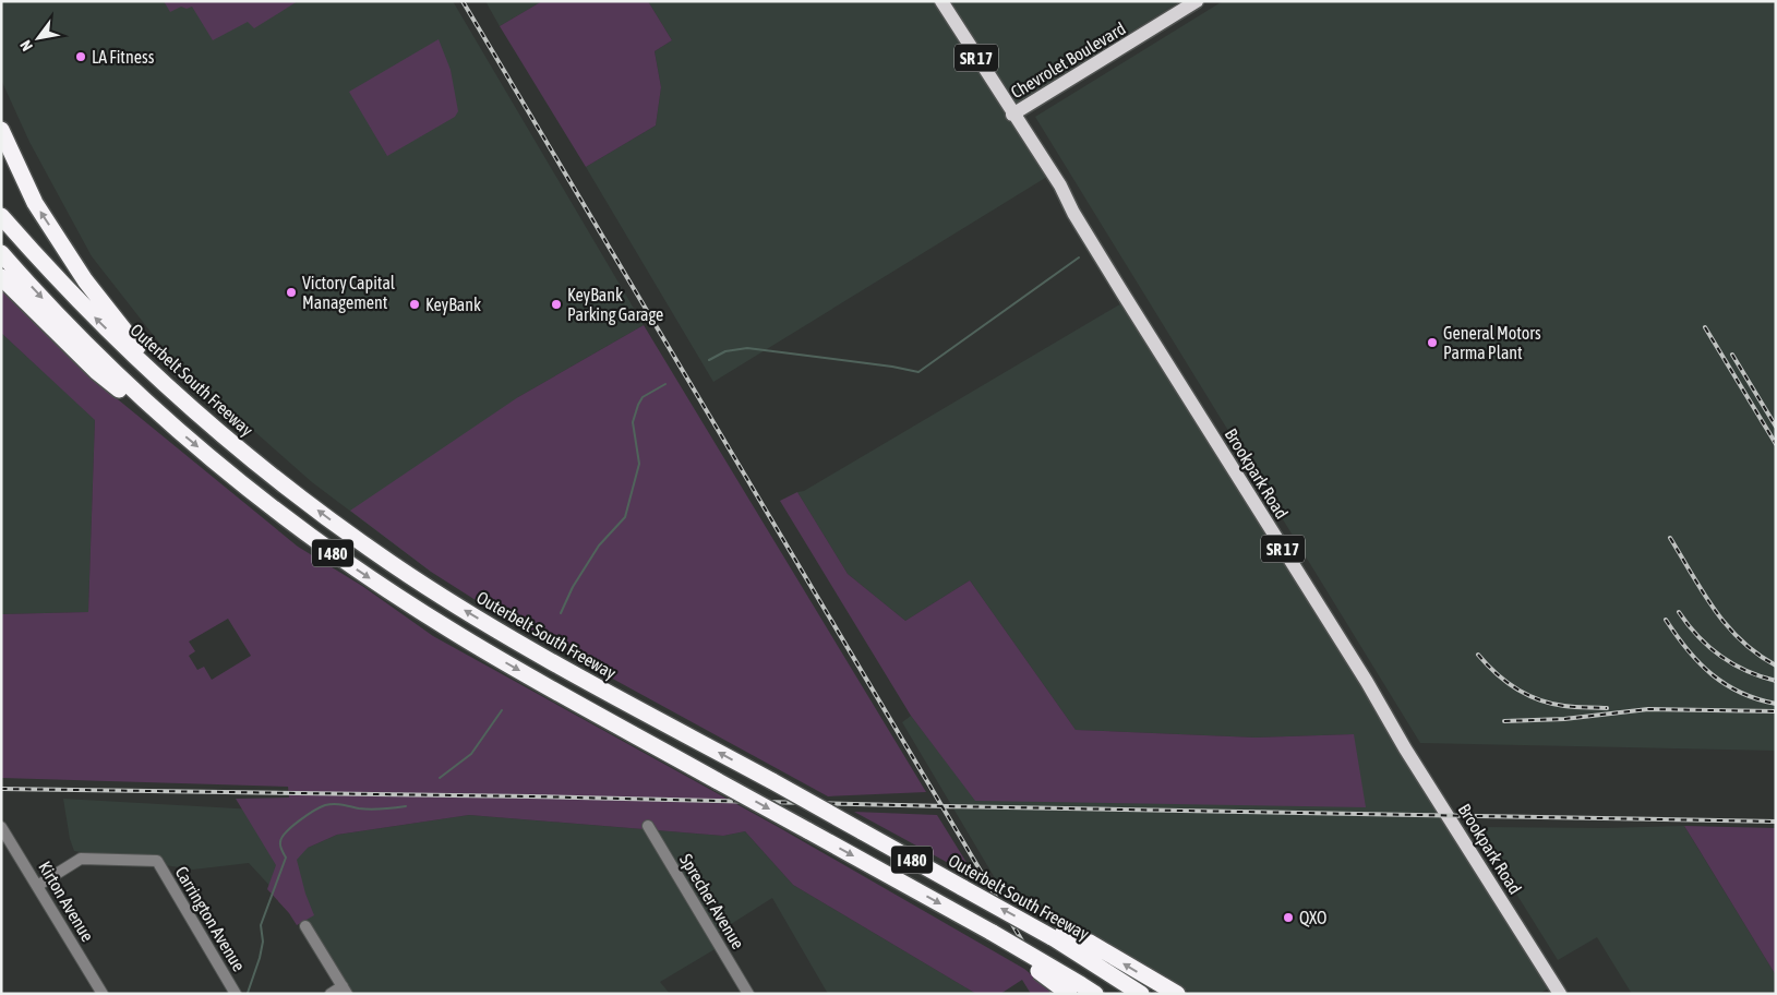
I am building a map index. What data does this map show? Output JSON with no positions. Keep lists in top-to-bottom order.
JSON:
{
  "streets": {
    "highway": ["Outerbelt South Freeway", "I 480"],
    "main road": ["SR 17", "Chevrolet Boulevard", "Brookpark Road"],
    "street": ["Kirton Avenue", "Sprecher Avenue", "Carrington Avenue"]
  },
  "crossings": [
    ["Chevrolet Boulevard", "Brookpark Road"],
    ["Kirton Avenue", "Carrington Avenue"]
  ],
  "places": [
    "LA Fitness",
    "Victory Capital Management",
    "KeyBank",
    "KeyBank Parking Garage",
    "General Motors Parma Plant",
    "QXO"
  ],
  "north": "bottom left"
}
